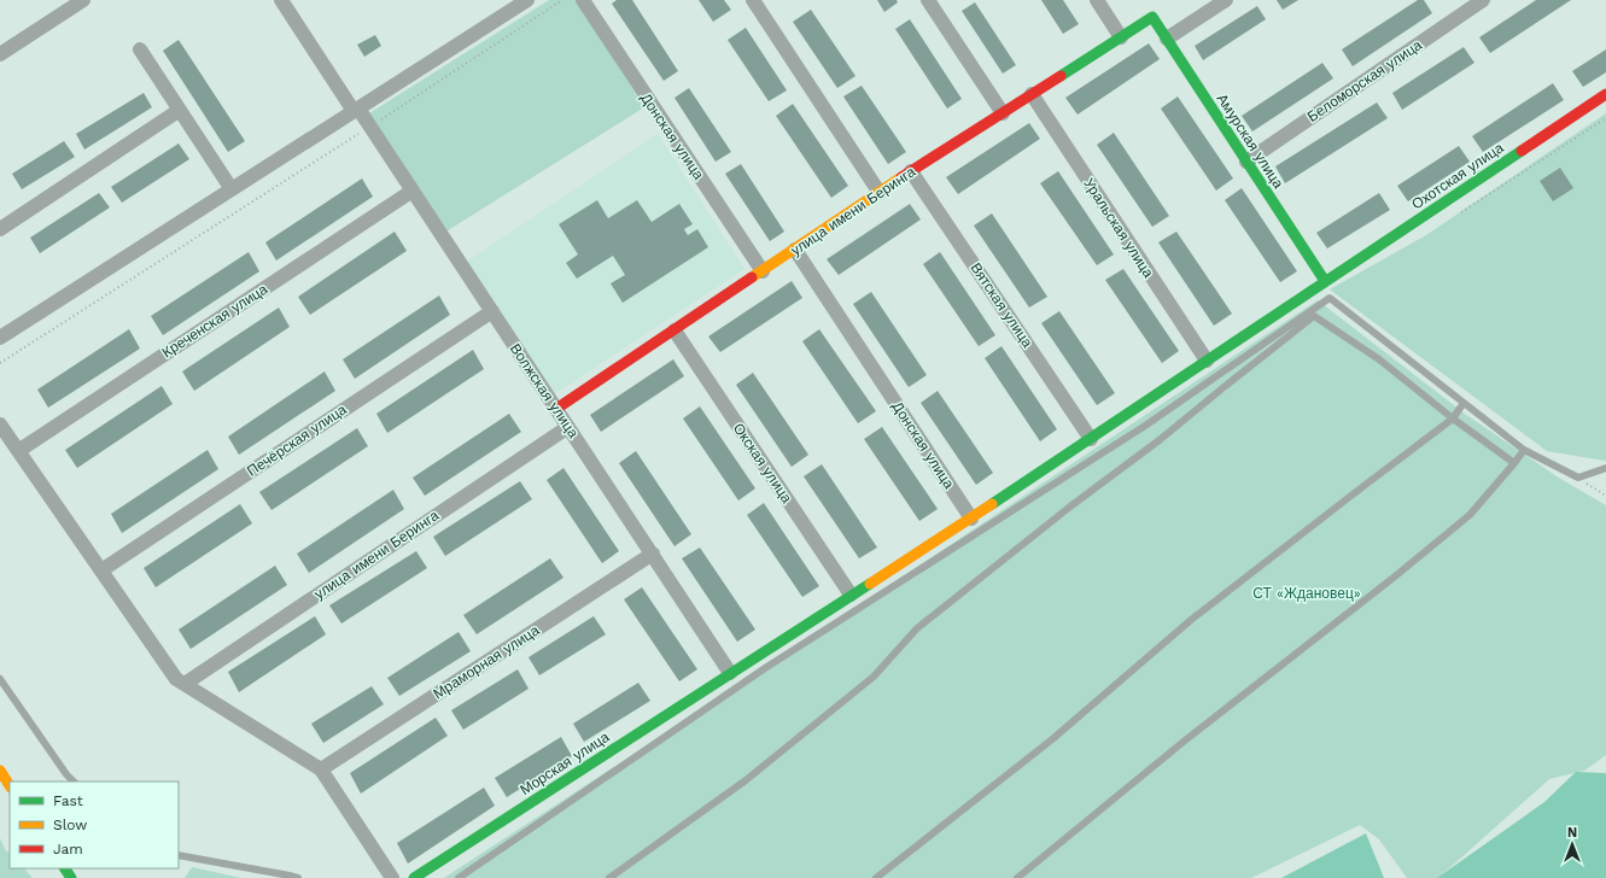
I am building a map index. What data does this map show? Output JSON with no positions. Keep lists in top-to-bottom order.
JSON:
{
  "streets": {
    "street": [
      "Беломорская улица",
      "Донская улица",
      "Амурская улица",
      "Охотская улица",
      "улица имени Беринга",
      "Уральская улица",
      "Вятская улица",
      "Креченская улица",
      "Волжская улица",
      "Печёрская улица",
      "Окская улица",
      "Мраморная улица",
      "Морская улица"
    ]
  },
  "crossings": [
    ["Беломорская улица", "Амурская улица"],
    ["Донская улица", "Охотская улица"],
    ["Донская улица", "улица имени Беринга"],
    ["Донская улица", "Морская улица"],
    ["Амурская улица", "Охотская улица"],
    ["Амурская улица", "улица имени Беринга"],
    ["Охотская улица", "Уральская улица"],
    ["Охотская улица", "Вятская улица"],
    ["Охотская улица", "Морская улица"],
    ["улица имени Беринга", "Уральская улица"],
    ["улица имени Беринга", "Вятская улица"],
    ["улица имени Беринга", "Волжская улица"],
    ["улица имени Беринга", "Окская улица"],
    ["Креченская улица", "Волжская улица"],
    ["Волжская улица", "Печёрская улица"],
    ["Волжская улица", "Мраморная улица"],
    ["Волжская улица", "Морская улица"],
    ["Окская улица", "Морская улица"]
  ],
  "parks": ["СТ «Ждановец»"],
  "legend": ["Fast", "Slow", "Jam"],
  "north": "top"
}
